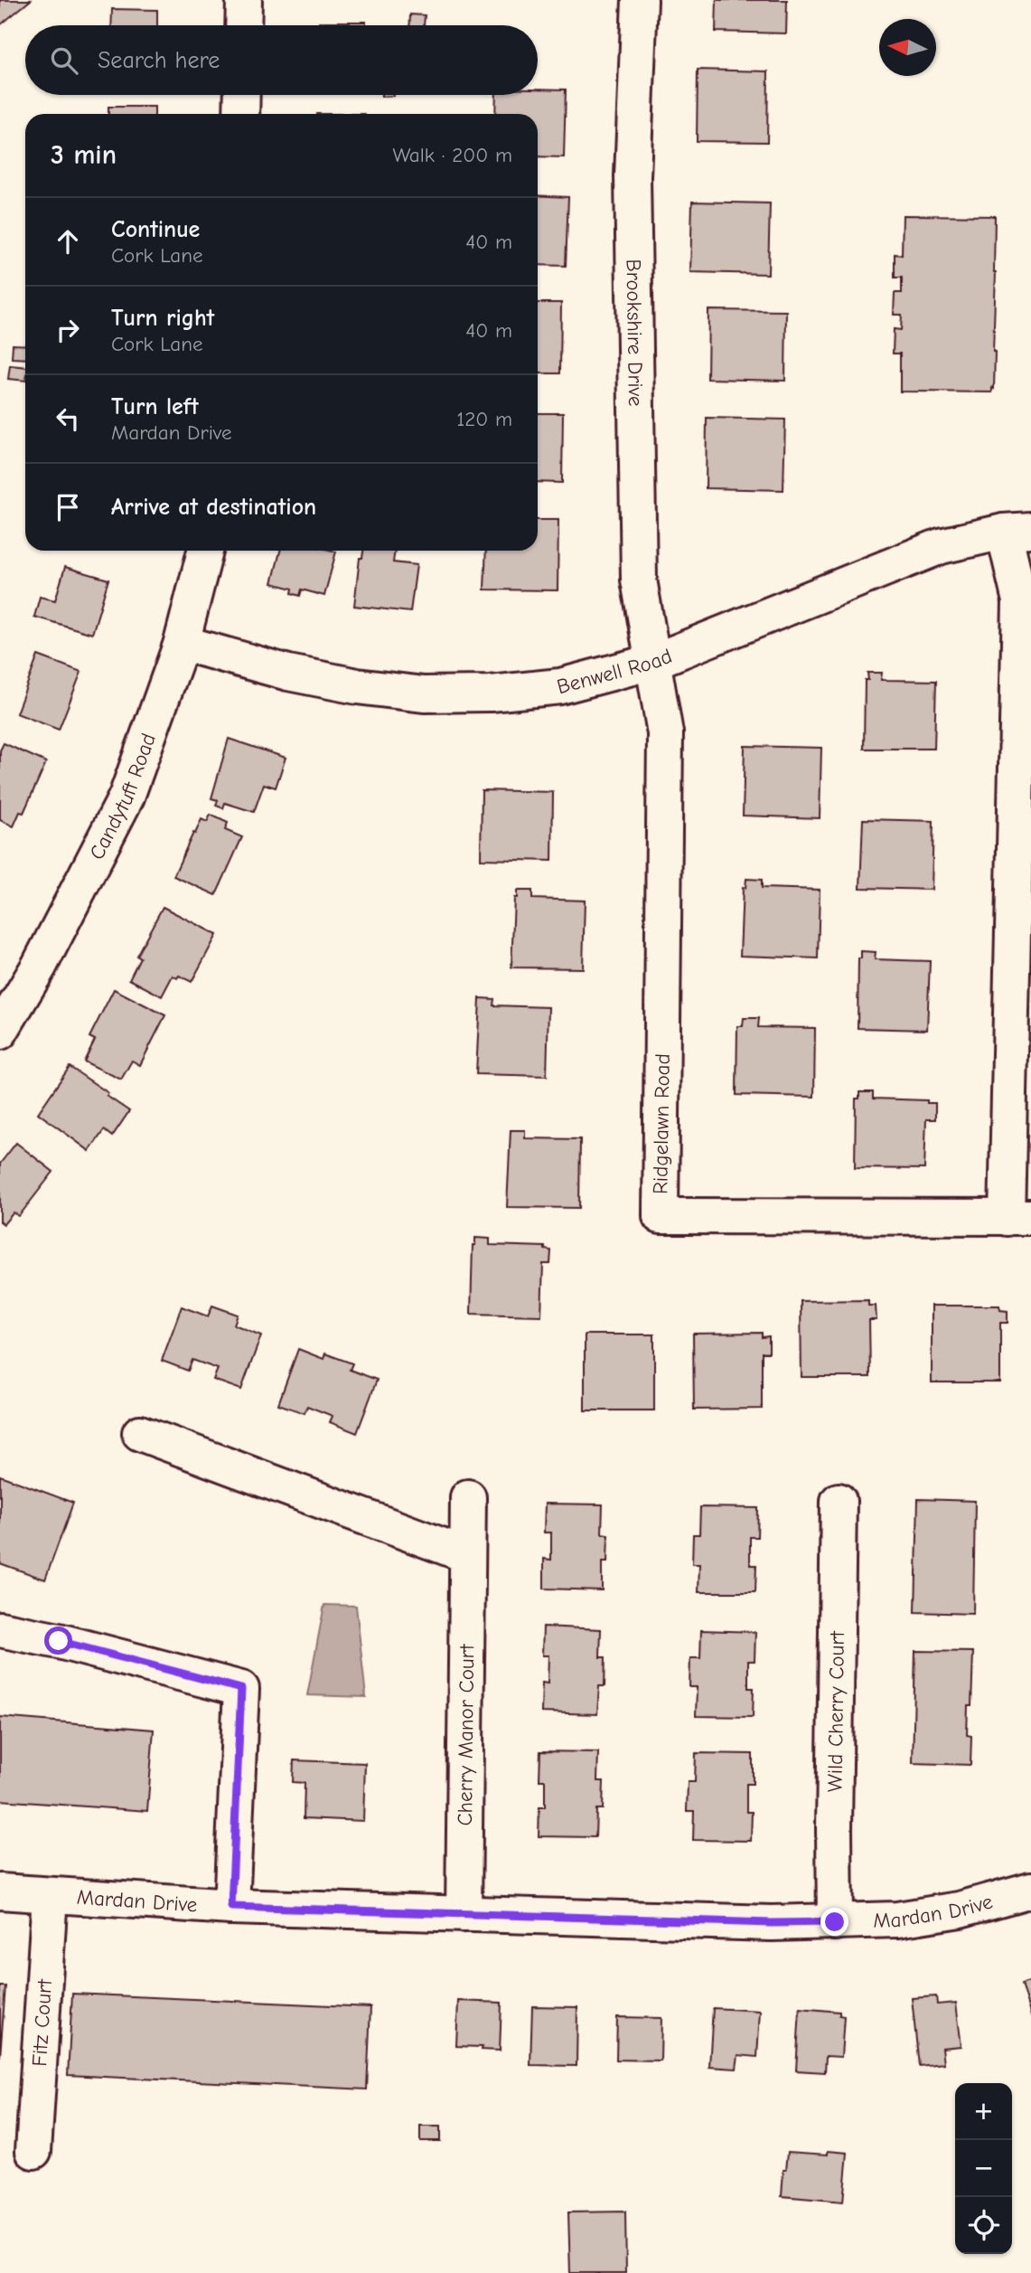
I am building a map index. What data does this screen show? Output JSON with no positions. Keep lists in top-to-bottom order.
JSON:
{
  "streets": {
    "street": [
      "Brookshire Drive",
      "Benwell Road",
      "Candytuft Road",
      "Ridgelawn Road",
      "Wild Cherry Court",
      "Cherry Manor Court",
      "Mardan Drive",
      "Fitz Court"
    ]
  },
  "crossings": [
    ["Brookshire Drive", "Benwell Road"],
    ["Brookshire Drive", "Ridgelawn Road"],
    ["Benwell Road", "Candytuft Road"],
    ["Benwell Road", "Ridgelawn Road"],
    ["Wild Cherry Court", "Mardan Drive"],
    ["Cherry Manor Court", "Mardan Drive"],
    ["Mardan Drive", "Fitz Court"]
  ],
  "north": "left",
  "page": {
    "search": "Search here",
    "heading": ["3 min", "Walk · 200 m"],
    "list": [
      ["Continue", "Cork Lane", "40 m"],
      ["Turn right", "Cork Lane", "40 m"],
      ["Turn left", "Mardan Drive", "120 m"],
      "Arrive at destination"
    ],
    "map_buttons": ["+", "−"]
  }
}
